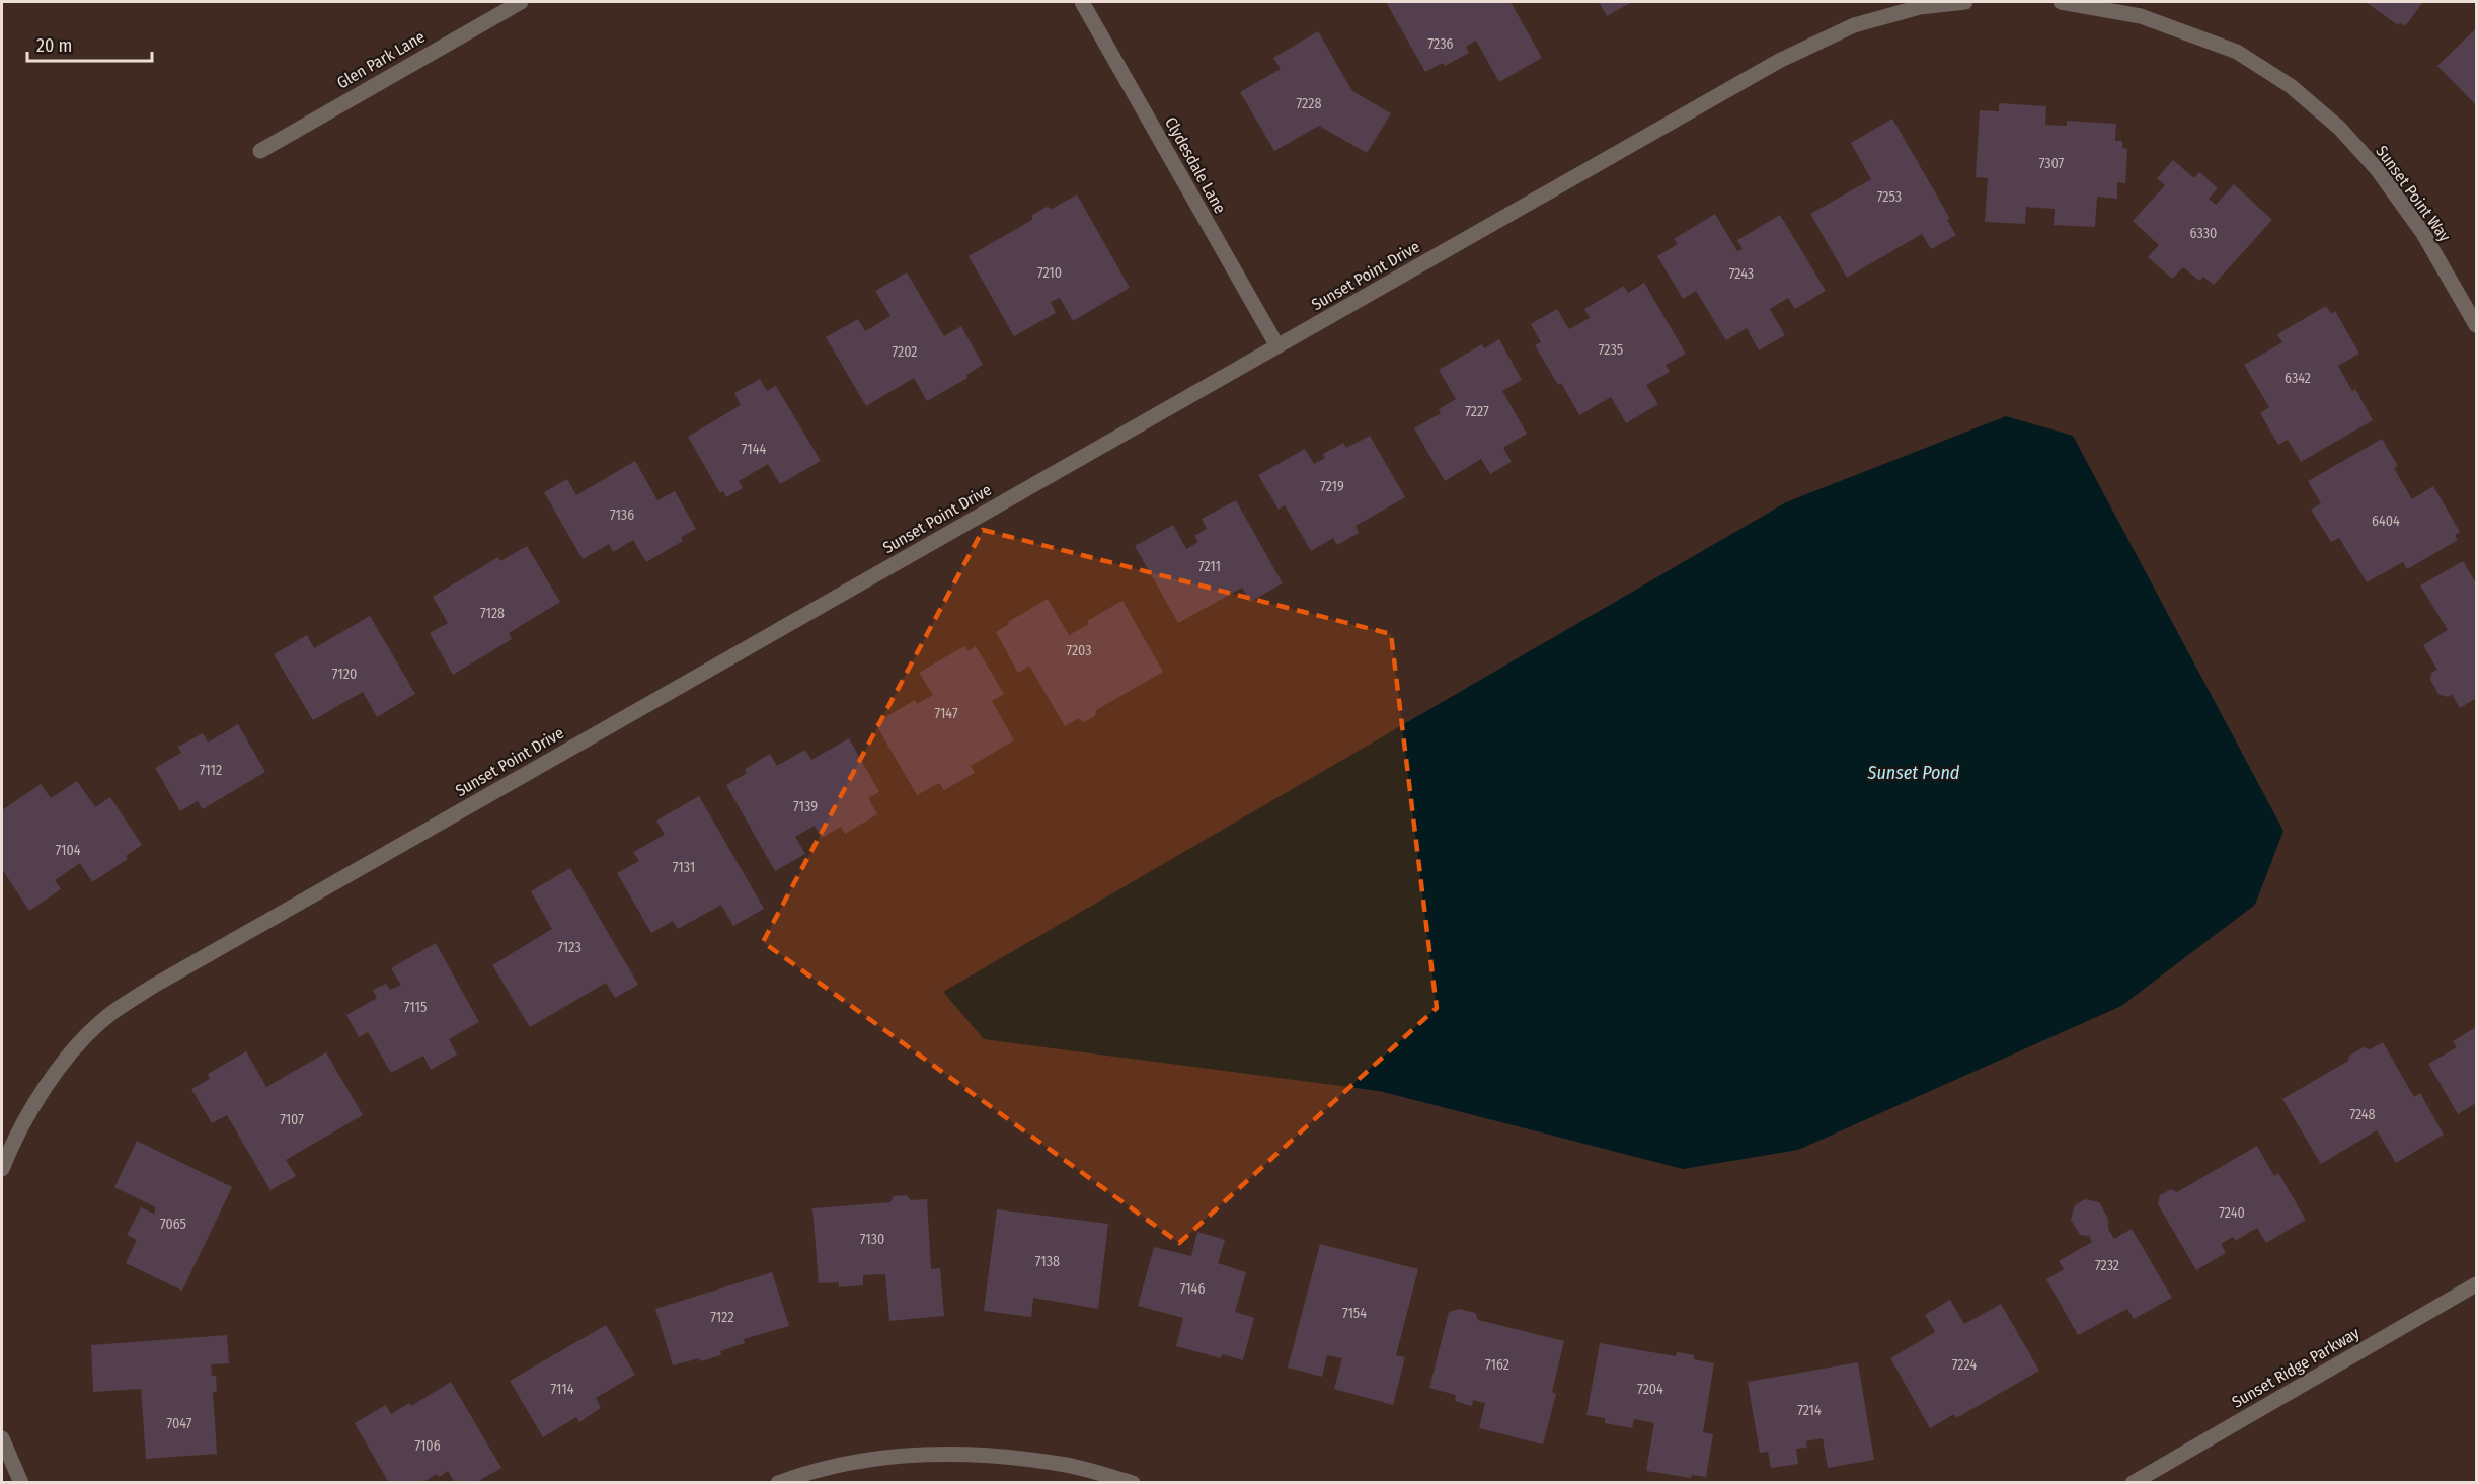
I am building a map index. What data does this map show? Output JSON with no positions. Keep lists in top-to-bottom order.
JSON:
{
  "streets": {
    "street": [
      "Glen Park Lane",
      "Clydesdale Lane",
      "Sunset Point Way",
      "Sunset Point Drive",
      "Sunset Ridge Parkway"
    ]
  },
  "crossings": [
    ["Clydesdale Lane", "Sunset Point Drive"]
  ],
  "water": ["Sunset Pond"],
  "house_numbers": [
    "7236",
    "7228",
    "7307",
    "7253",
    "6330",
    "7210",
    "7243",
    "7235",
    "7202",
    "6342",
    "7227",
    "7144",
    "7219",
    "7136",
    "6404",
    "7211",
    "7128",
    "7203",
    "7120",
    "7147",
    "7112",
    "7139",
    "7104",
    "7131",
    "7123",
    "7115",
    "7248",
    "7107",
    "7240",
    "7065",
    "7130",
    "7138",
    "7232",
    "7146",
    "7154",
    "7122",
    "7162",
    "7224",
    "7114",
    "7204",
    "7214",
    "7047",
    "7106"
  ],
  "scale_bar": "20 m"
}
